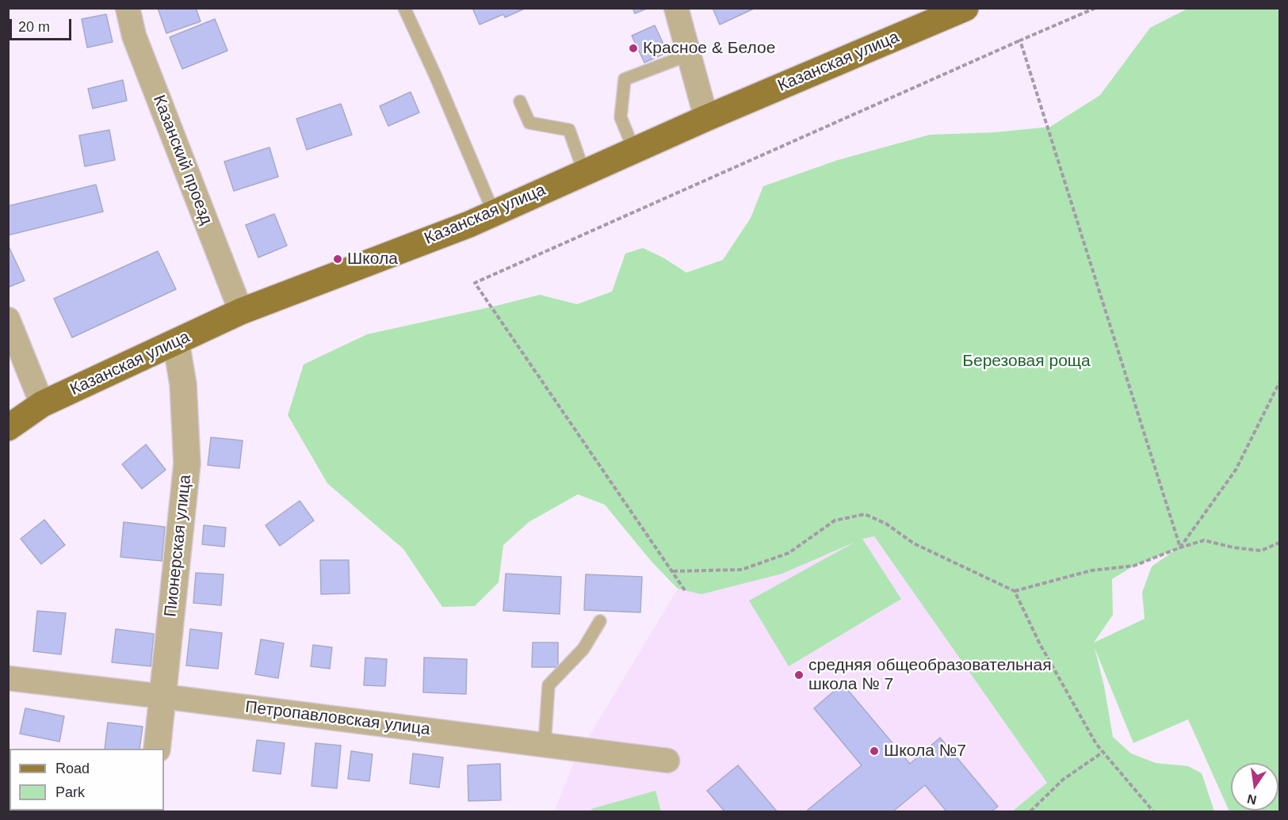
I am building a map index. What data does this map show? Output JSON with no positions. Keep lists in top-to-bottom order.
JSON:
{
  "streets": {
    "main road": ["Казанская улица"],
    "street": ["Казанский проезд", "Пионерская улица", "Петропавловская улица"]
  },
  "crossings": [
    ["Казанская улица", "Казанский проезд"],
    ["Казанская улица", "Пионерская улица"],
    ["Пионерская улица", "Петропавловская улица"]
  ],
  "parks": ["Березовая роща"],
  "places": [
    "Красное & Белое",
    "Школа",
    "средняя общеобразовательная школа № 7",
    "Школа №7"
  ],
  "legend": ["Road", "Park"],
  "scale_bar": "20 m",
  "north": "bottom"
}
